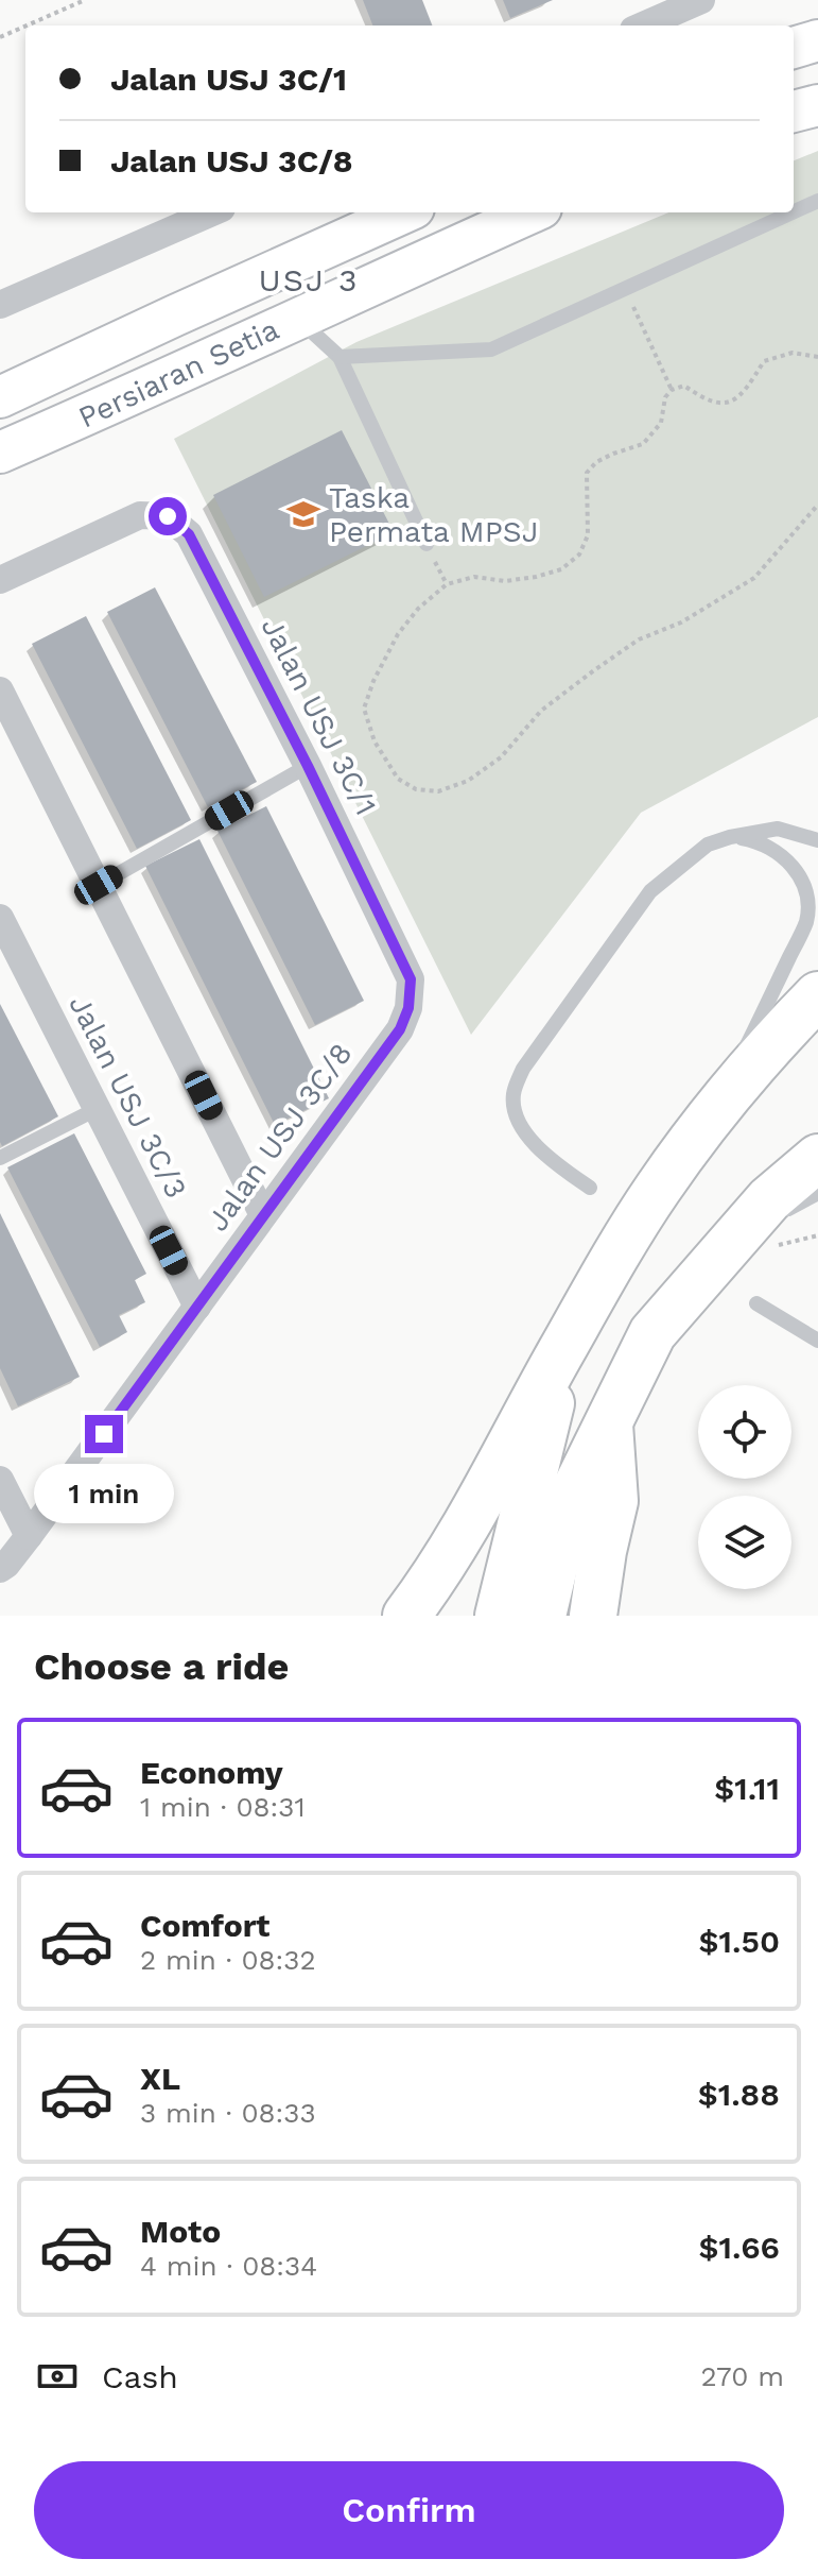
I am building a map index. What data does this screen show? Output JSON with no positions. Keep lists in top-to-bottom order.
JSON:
{
  "streets": {
    "main road": ["Persiaran Setia"],
    "street": ["Jalan USJ 3C/1", "Jalan USJ 3C/3", "Jalan USJ 3C/8"]
  },
  "crossings": [
    ["Jalan USJ 3C/1", "Jalan USJ 3C/8"],
    ["Jalan USJ 3C/3", "Jalan USJ 3C/8"]
  ],
  "districts": ["USJ 3"],
  "places": {
    "school or university": ["Taska Permata MPSJ"]
  },
  "page": {
    "banner": ["Jalan USJ 3C/1", "Jalan USJ 3C/8"],
    "bubble": "1 min",
    "heading": "Choose a ride",
    "list": [
      {
        "name": "Economy",
        "note": "1 min · 08:31",
        "value": "$1.11"
      },
      {
        "name": "Comfort",
        "note": "2 min · 08:32",
        "value": "$1.50"
      },
      {
        "name": "XL",
        "note": "3 min · 08:33",
        "value": "$1.88"
      },
      {
        "name": "Moto",
        "note": "4 min · 08:34",
        "value": "$1.66"
      }
    ],
    "pay": ["Cash", "270 m"],
    "buttons": "Confirm"
  }
}
